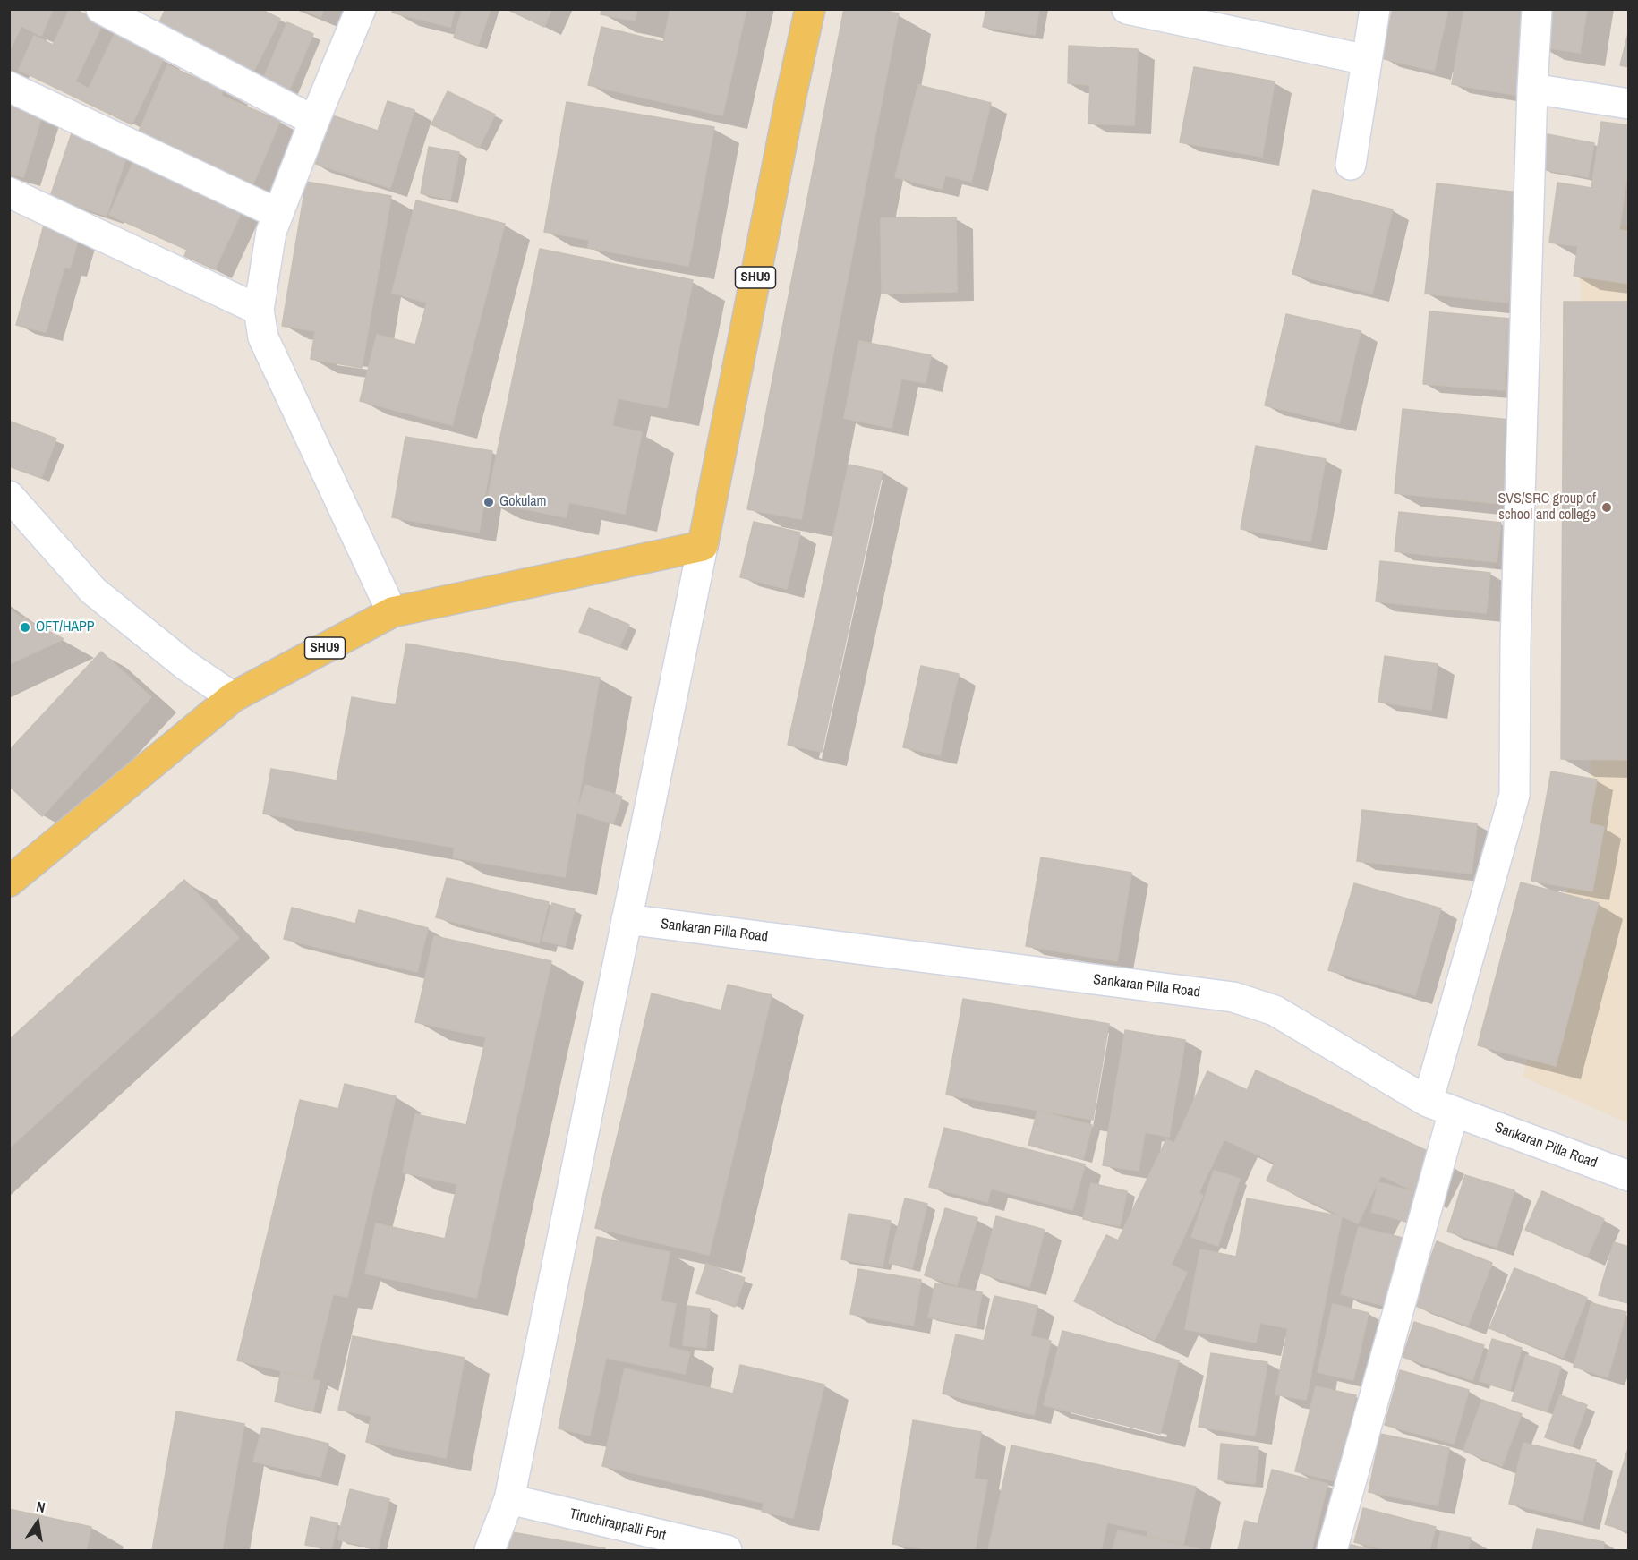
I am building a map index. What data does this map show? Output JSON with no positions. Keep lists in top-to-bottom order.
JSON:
{
  "streets": {
    "main road": ["SHU9"],
    "street": ["Sankaran Pilla Road", "Tiruchirappalli Fort"]
  },
  "places": ["Gokulam", "SVS/SRC group of school and college", "OFT/HAPP"],
  "north": "top"
}
